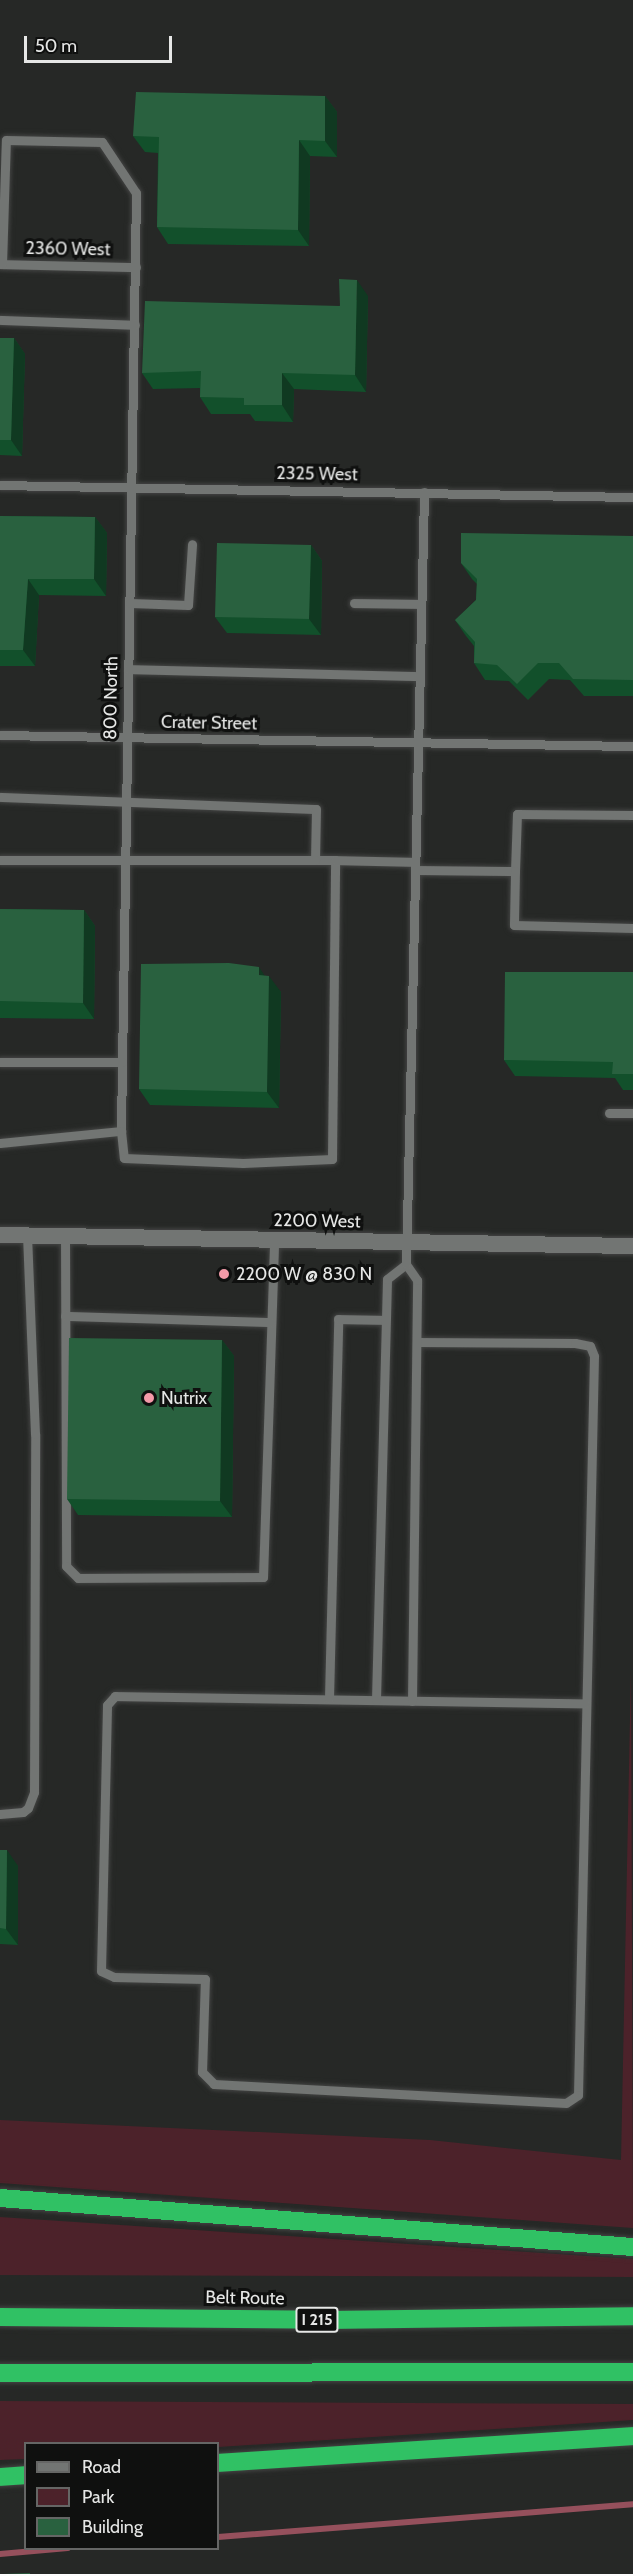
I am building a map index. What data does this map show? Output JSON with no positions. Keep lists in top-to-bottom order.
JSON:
{
  "streets": {
    "highway": ["Belt Route", "I 215"],
    "street": ["2200 West"],
    "lane": [
      "2360 West",
      "2325 West",
      "800 North",
      "Crater Street"
    ]
  },
  "crossings": [
    ["2360 West", "800 North"],
    ["2325 West", "800 North"],
    ["800 North", "Crater Street"]
  ],
  "places": ["2200 W @ 830 N", "Nutrix"],
  "legend": ["Road", "Park", "Building"],
  "scale_bar": "50 m"
}
